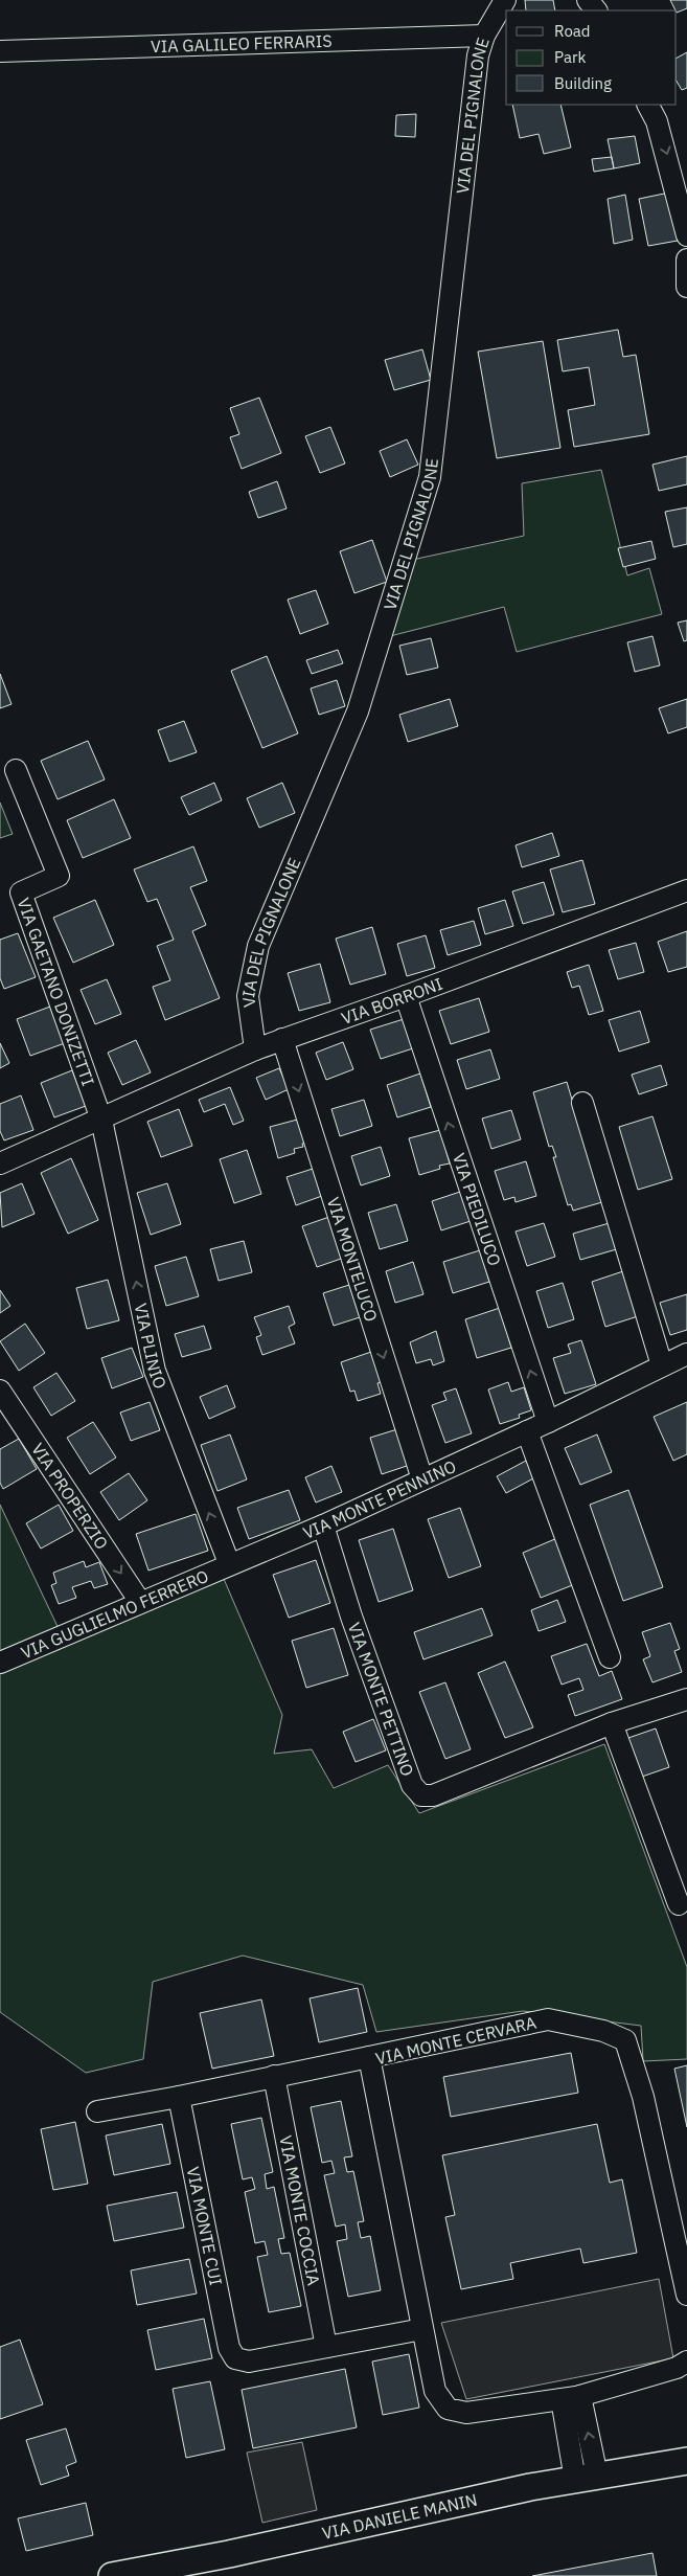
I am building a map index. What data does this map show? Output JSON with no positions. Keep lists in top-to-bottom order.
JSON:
{
  "streets": {
    "main road": ["VIA DANIELE MANIN"],
    "street": [
      "VIA GALILEO FERRARIS",
      "VIA DEL PIGNALONE",
      "VIA GAETANO DONIZETTI",
      "VIA BORRONI",
      "VIA PIEDILUCO",
      "VIA MONTELUCO",
      "VIA PLINIO",
      "VIA PROPERZIO",
      "VIA MONTE PENNINO",
      "VIA GUGLIELMO FERRERO",
      "VIA MONTE PETTINO",
      "VIA MONTE CERVARA",
      "VIA MONTE COCCIA",
      "VIA MONTE CUI"
    ]
  },
  "crossings": [
    ["VIA GALILEO FERRARIS", "VIA DEL PIGNALONE"],
    ["VIA DEL PIGNALONE", "VIA BORRONI"],
    ["VIA GAETANO DONIZETTI", "VIA BORRONI"],
    ["VIA GAETANO DONIZETTI", "VIA PLINIO"],
    ["VIA BORRONI", "VIA PIEDILUCO"],
    ["VIA BORRONI", "VIA MONTELUCO"],
    ["VIA BORRONI", "VIA PLINIO"],
    ["VIA PIEDILUCO", "VIA MONTE PENNINO"],
    ["VIA MONTELUCO", "VIA MONTE PENNINO"],
    ["VIA PLINIO", "VIA MONTE PENNINO"],
    ["VIA PLINIO", "VIA GUGLIELMO FERRERO"],
    ["VIA PROPERZIO", "VIA GUGLIELMO FERRERO"],
    ["VIA MONTE PENNINO", "VIA GUGLIELMO FERRERO"],
    ["VIA MONTE PENNINO", "VIA MONTE PETTINO"],
    ["VIA MONTE CERVARA", "VIA MONTE CUI"],
    ["VIA MONTE COCCIA", "VIA MONTE CUI"]
  ],
  "one_way": ["VIA MONTELUCO", "VIA PLINIO", "VIA PROPERZIO"],
  "legend": ["Road", "Park", "Building"]
}
